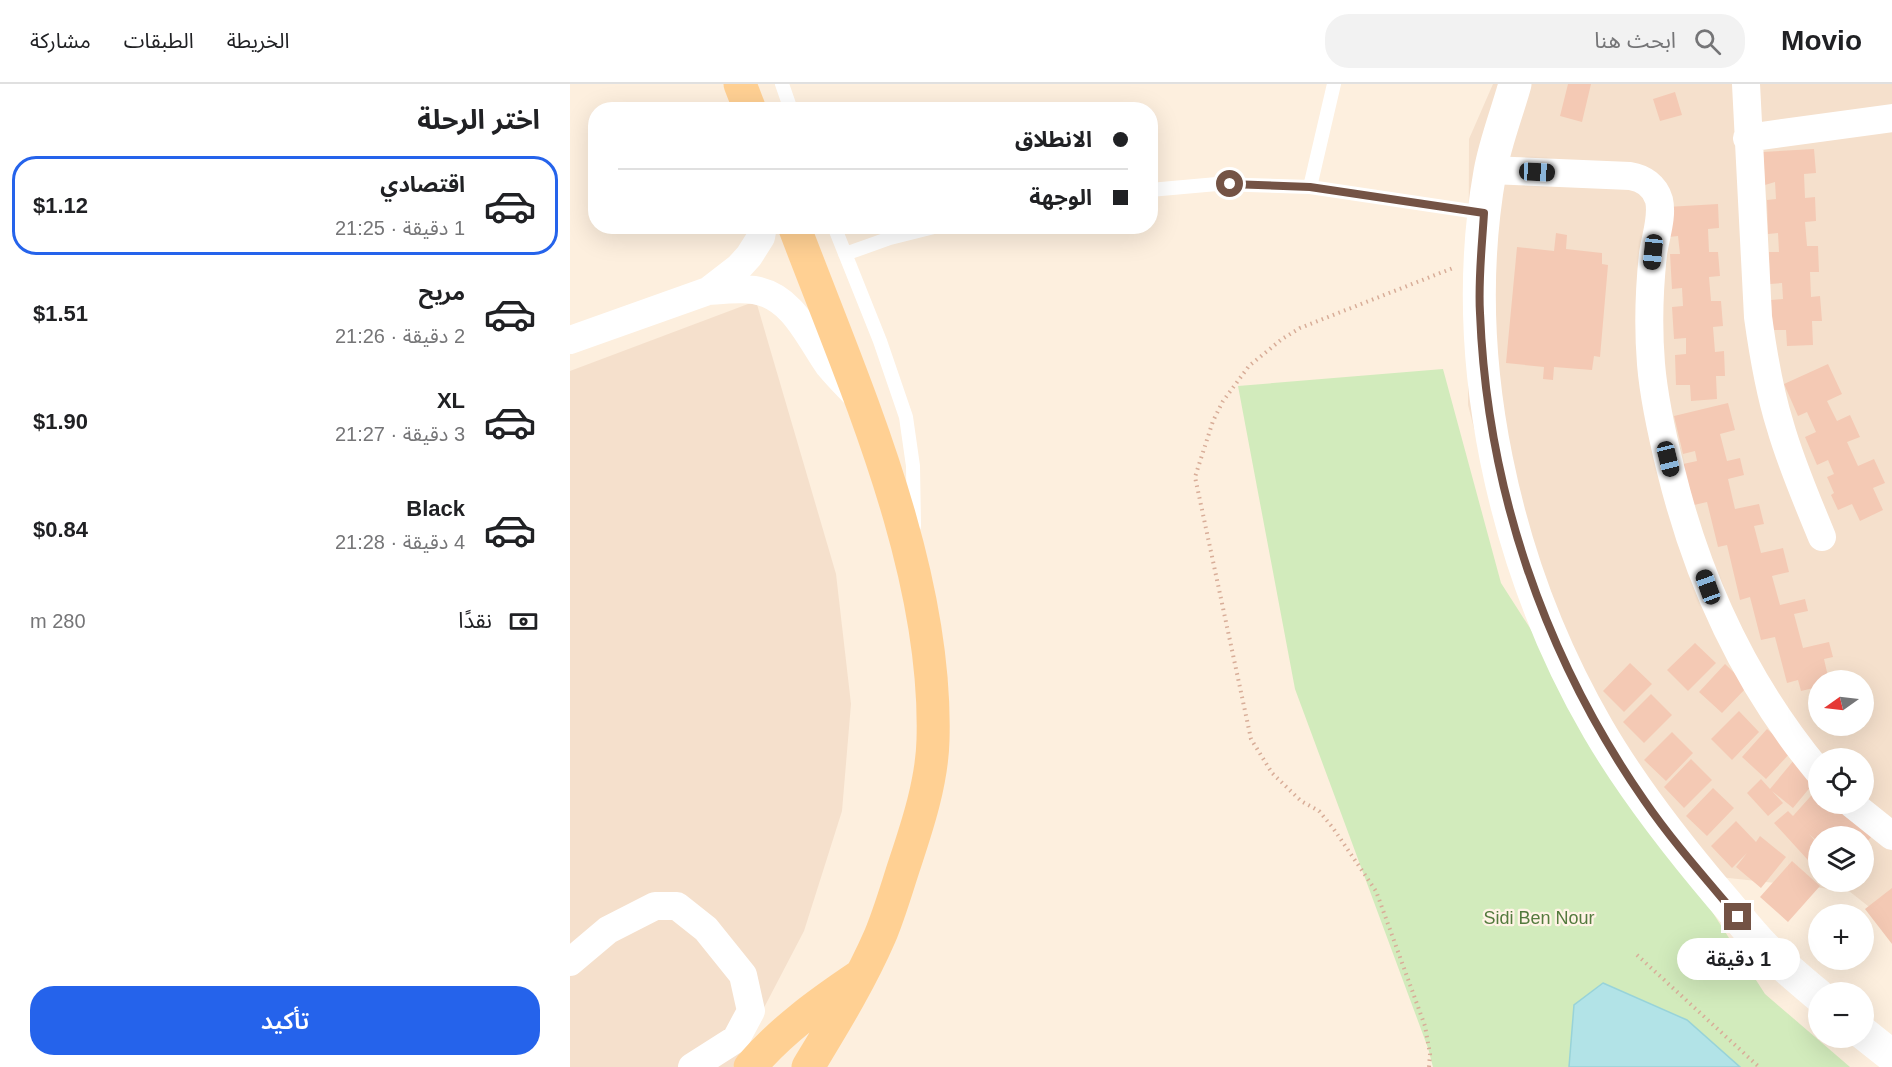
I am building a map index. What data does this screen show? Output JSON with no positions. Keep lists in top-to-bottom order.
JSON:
{
  "parks": ["Sidi Ben Nour"],
  "north": "left",
  "page": {
    "header": "Movio",
    "search": "ابحث هنا",
    "nav": ["الخريطة", "الطبقات", "مشاركة"],
    "heading": "اختر الرحلة",
    "banner": ["الانطلاق", "الوجهة"],
    "list": [
      {
        "name": "اقتصادي",
        "note": "1 دقيقة · 21:25",
        "value": "$1.12"
      },
      {
        "name": "مريح",
        "note": "2 دقيقة · 21:26",
        "value": "$1.51"
      },
      {
        "name": "XL",
        "note": "3 دقيقة · 21:27",
        "value": "$1.90"
      },
      {
        "name": "Black",
        "note": "4 دقيقة · 21:28",
        "value": "$0.84"
      }
    ],
    "pay": ["نقدًا", "280 m"],
    "map_buttons": ["+", "−"],
    "bubble": "1 دقيقة",
    "buttons": "تأكيد"
  }
}
